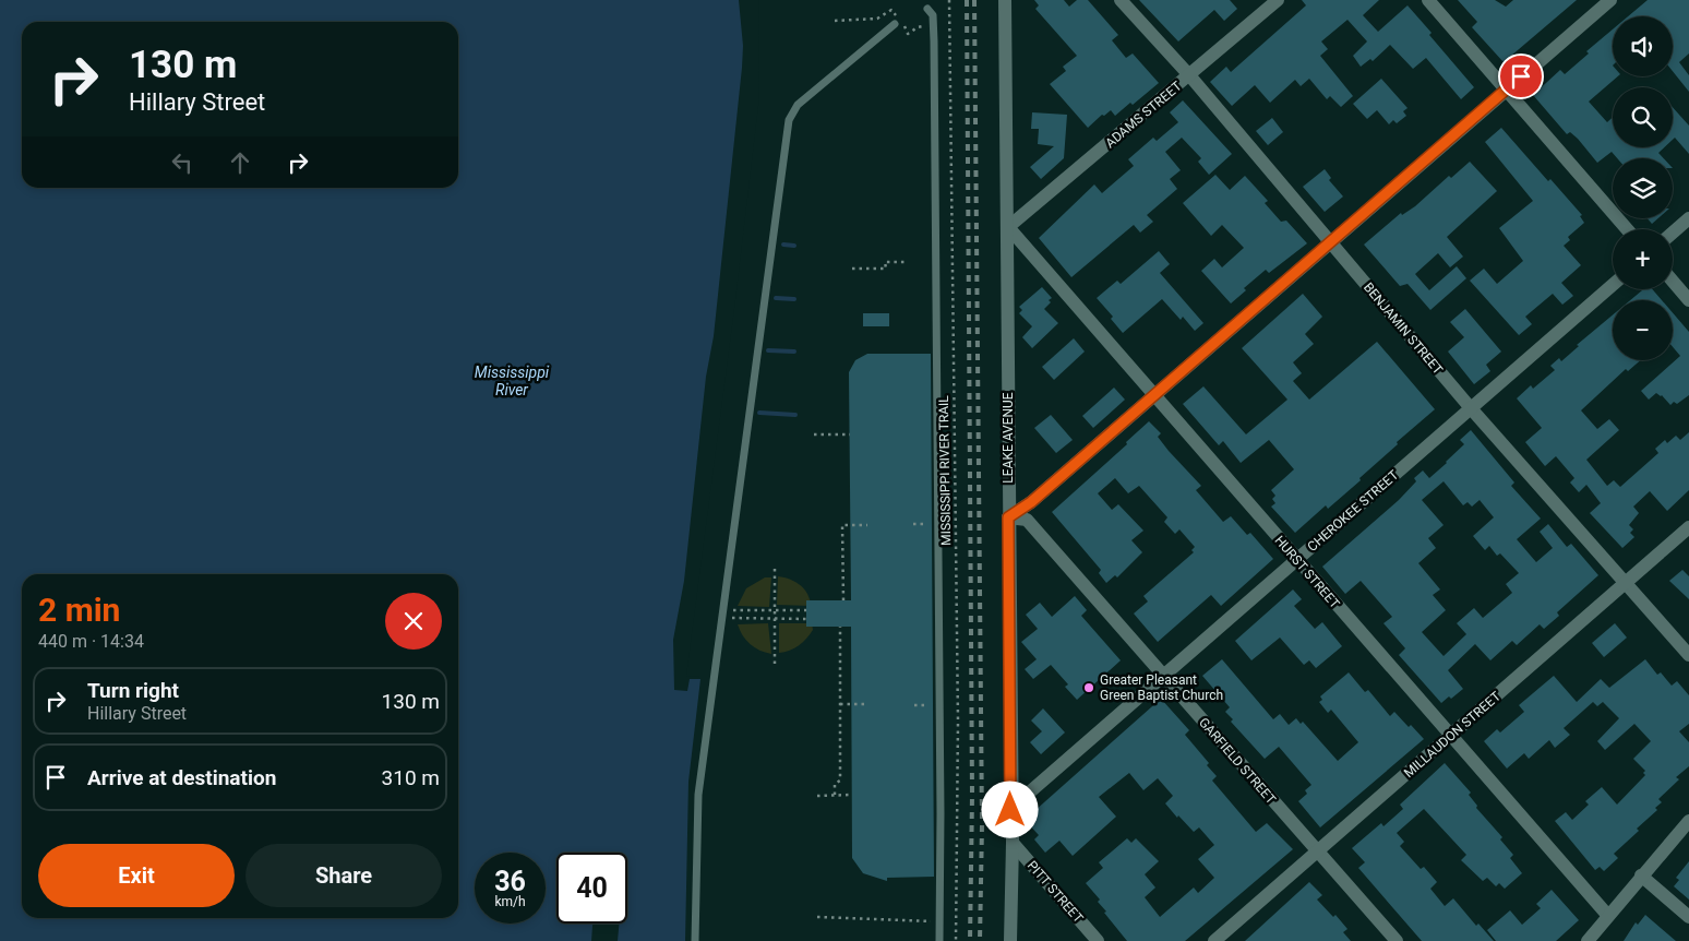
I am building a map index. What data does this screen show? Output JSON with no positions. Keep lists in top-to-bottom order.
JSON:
{
  "streets": {
    "street": [
      "ADAMS STREET",
      "BENJAMIN STREET",
      "LEAKE AVENUE",
      "CHEROKEE STREET",
      "HURST STREET",
      "MILLAUDON STREET",
      "GARFIELD STREET",
      "PITT STREET"
    ],
    "path": ["MISSISSIPPI RIVER TRAIL"]
  },
  "crossings": [
    ["ADAMS STREET", "BENJAMIN STREET"],
    ["ADAMS STREET", "LEAKE AVENUE"],
    ["ADAMS STREET", "HURST STREET"],
    ["BENJAMIN STREET", "CHEROKEE STREET"],
    ["BENJAMIN STREET", "MILLAUDON STREET"],
    ["LEAKE AVENUE", "CHEROKEE STREET"],
    ["LEAKE AVENUE", "HURST STREET"],
    ["LEAKE AVENUE", "GARFIELD STREET"],
    ["LEAKE AVENUE", "PITT STREET"],
    ["CHEROKEE STREET", "HURST STREET"],
    ["CHEROKEE STREET", "GARFIELD STREET"],
    ["HURST STREET", "MILLAUDON STREET"],
    ["MILLAUDON STREET", "GARFIELD STREET"]
  ],
  "water": ["Mississippi River"],
  "places": ["Greater Pleasant Green Baptist Church"],
  "page": {
    "map_buttons": ["+", "−"],
    "turn": ["130 m", "Hillary Street"],
    "heading": ["2 min", "440 m · 14:34"],
    "list": [
      {
        "name": "Turn right",
        "note": "Hillary Street",
        "value": "130 m"
      },
      {
        "name": "Arrive at destination",
        "value": "310 m"
      }
    ],
    "buttons": ["Exit", "Share"],
    "speed": "36 km/h",
    "limit": "40"
  }
}
